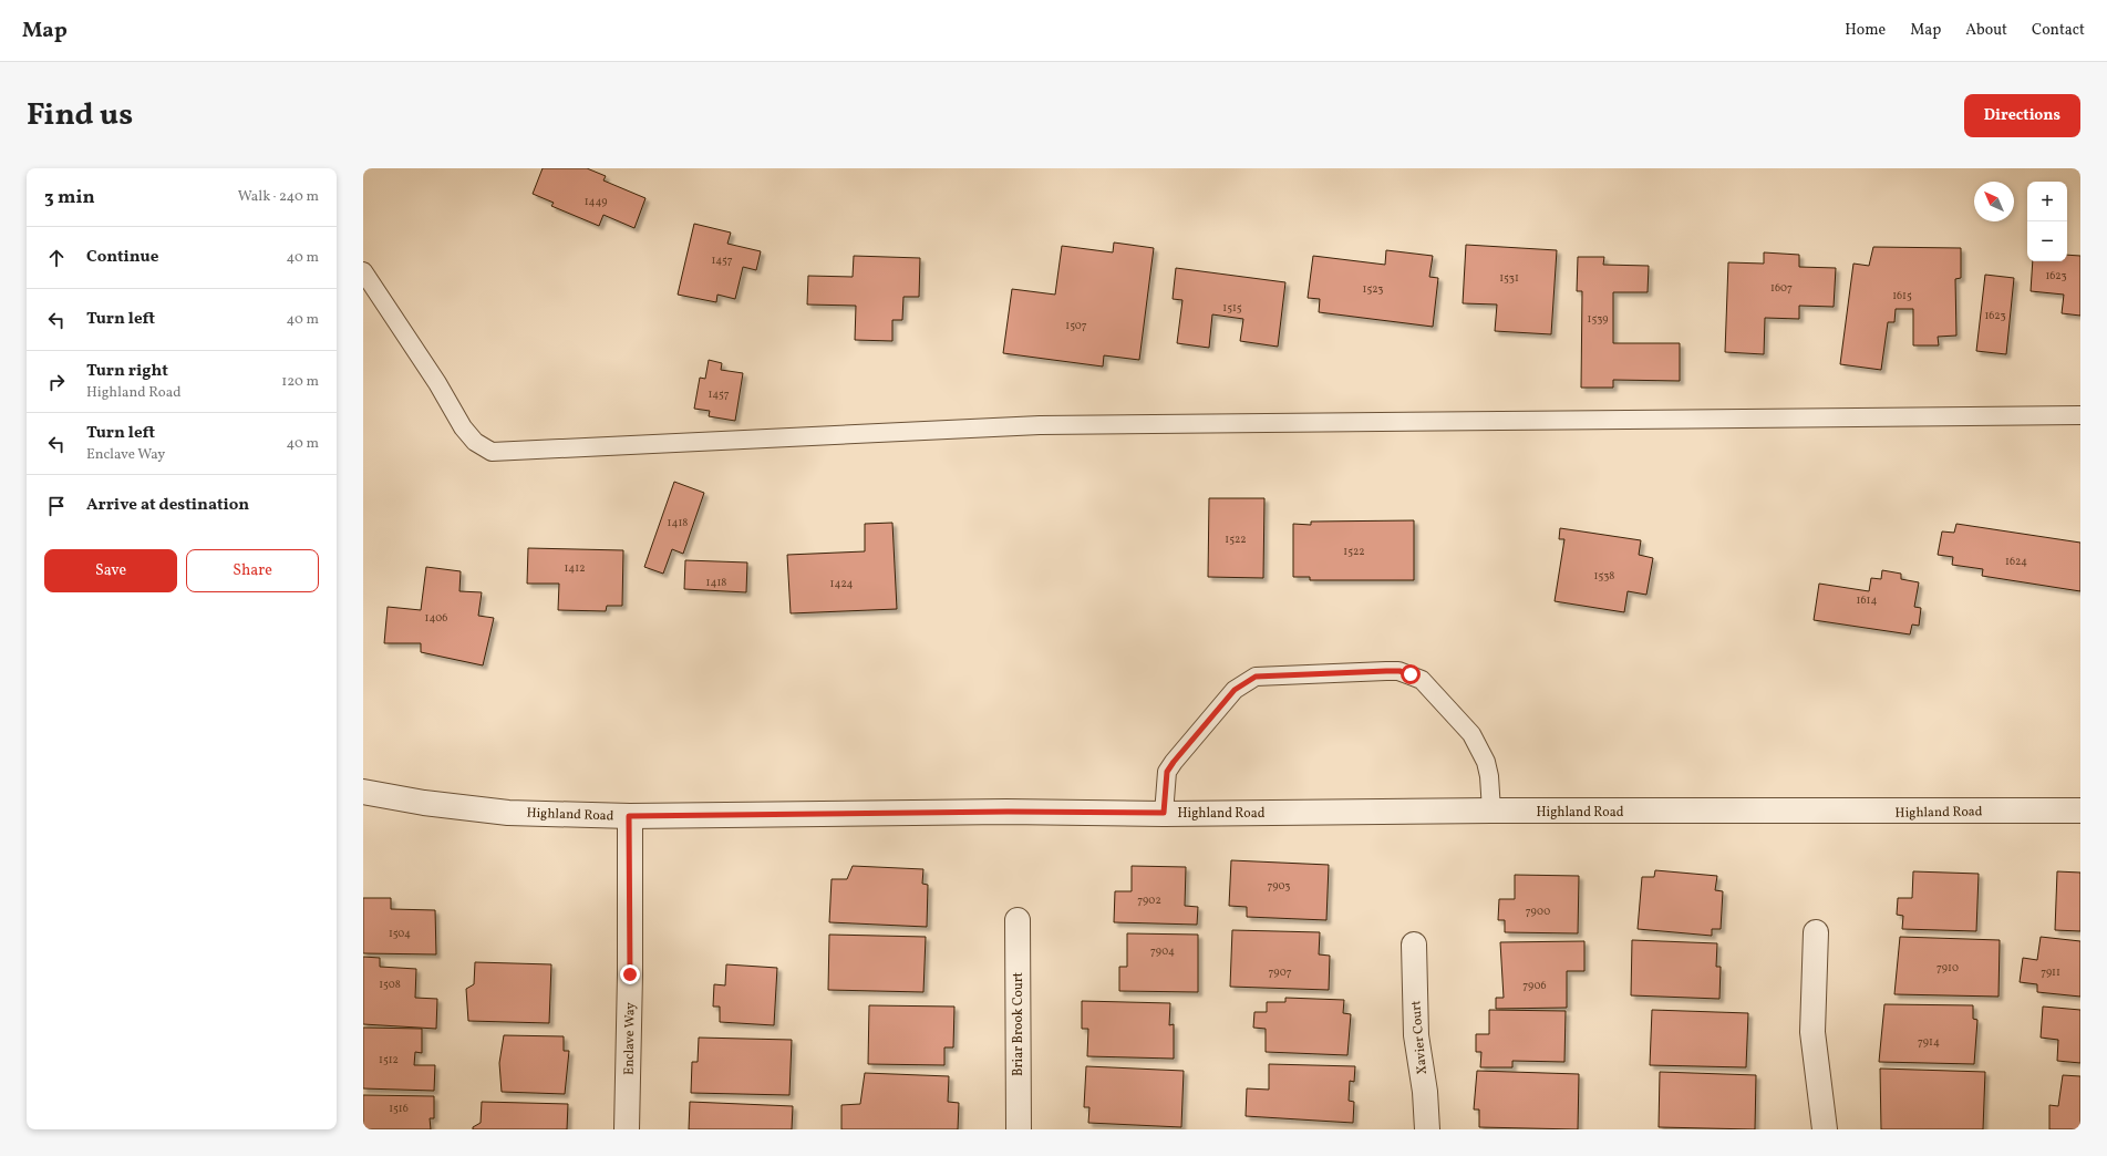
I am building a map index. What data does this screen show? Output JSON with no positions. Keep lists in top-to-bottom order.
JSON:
{
  "streets": {
    "street": [
      "Highland Road",
      "Briar Brook Court",
      "Xavier Court",
      "Enclave Way"
    ]
  },
  "crossings": [
    ["Highland Road", "Enclave Way"]
  ],
  "house_numbers": [
    "1449",
    "1457",
    "1623",
    "1531",
    "1607",
    "1523",
    "1615",
    "1515",
    "1623",
    "1539",
    "1507",
    "1457",
    "1418",
    "1522",
    "1522",
    "1624",
    "1412",
    "1538",
    "1418",
    "1424",
    "1614",
    "1406",
    "7903",
    "7902",
    "7900",
    "1504",
    "7904",
    "7910",
    "7907",
    "7911",
    "1508",
    "7906",
    "7914",
    "1512",
    "1516"
  ],
  "north": "top left",
  "page": {
    "header": "Map",
    "nav": [
      "Home",
      "Map",
      "About",
      "Contact"
    ],
    "title": "Find us",
    "buttons": [
      "Directions",
      ["Save", "Share"]
    ],
    "heading": ["3 min", "Walk · 240 m"],
    "map_buttons": ["+", "−"],
    "list": [
      ["Continue", "40 m"],
      ["Turn left", "40 m"],
      ["Turn right", "Highland Road", "120 m"],
      ["Turn left", "Enclave Way", "40 m"],
      "Arrive at destination"
    ]
  }
}
